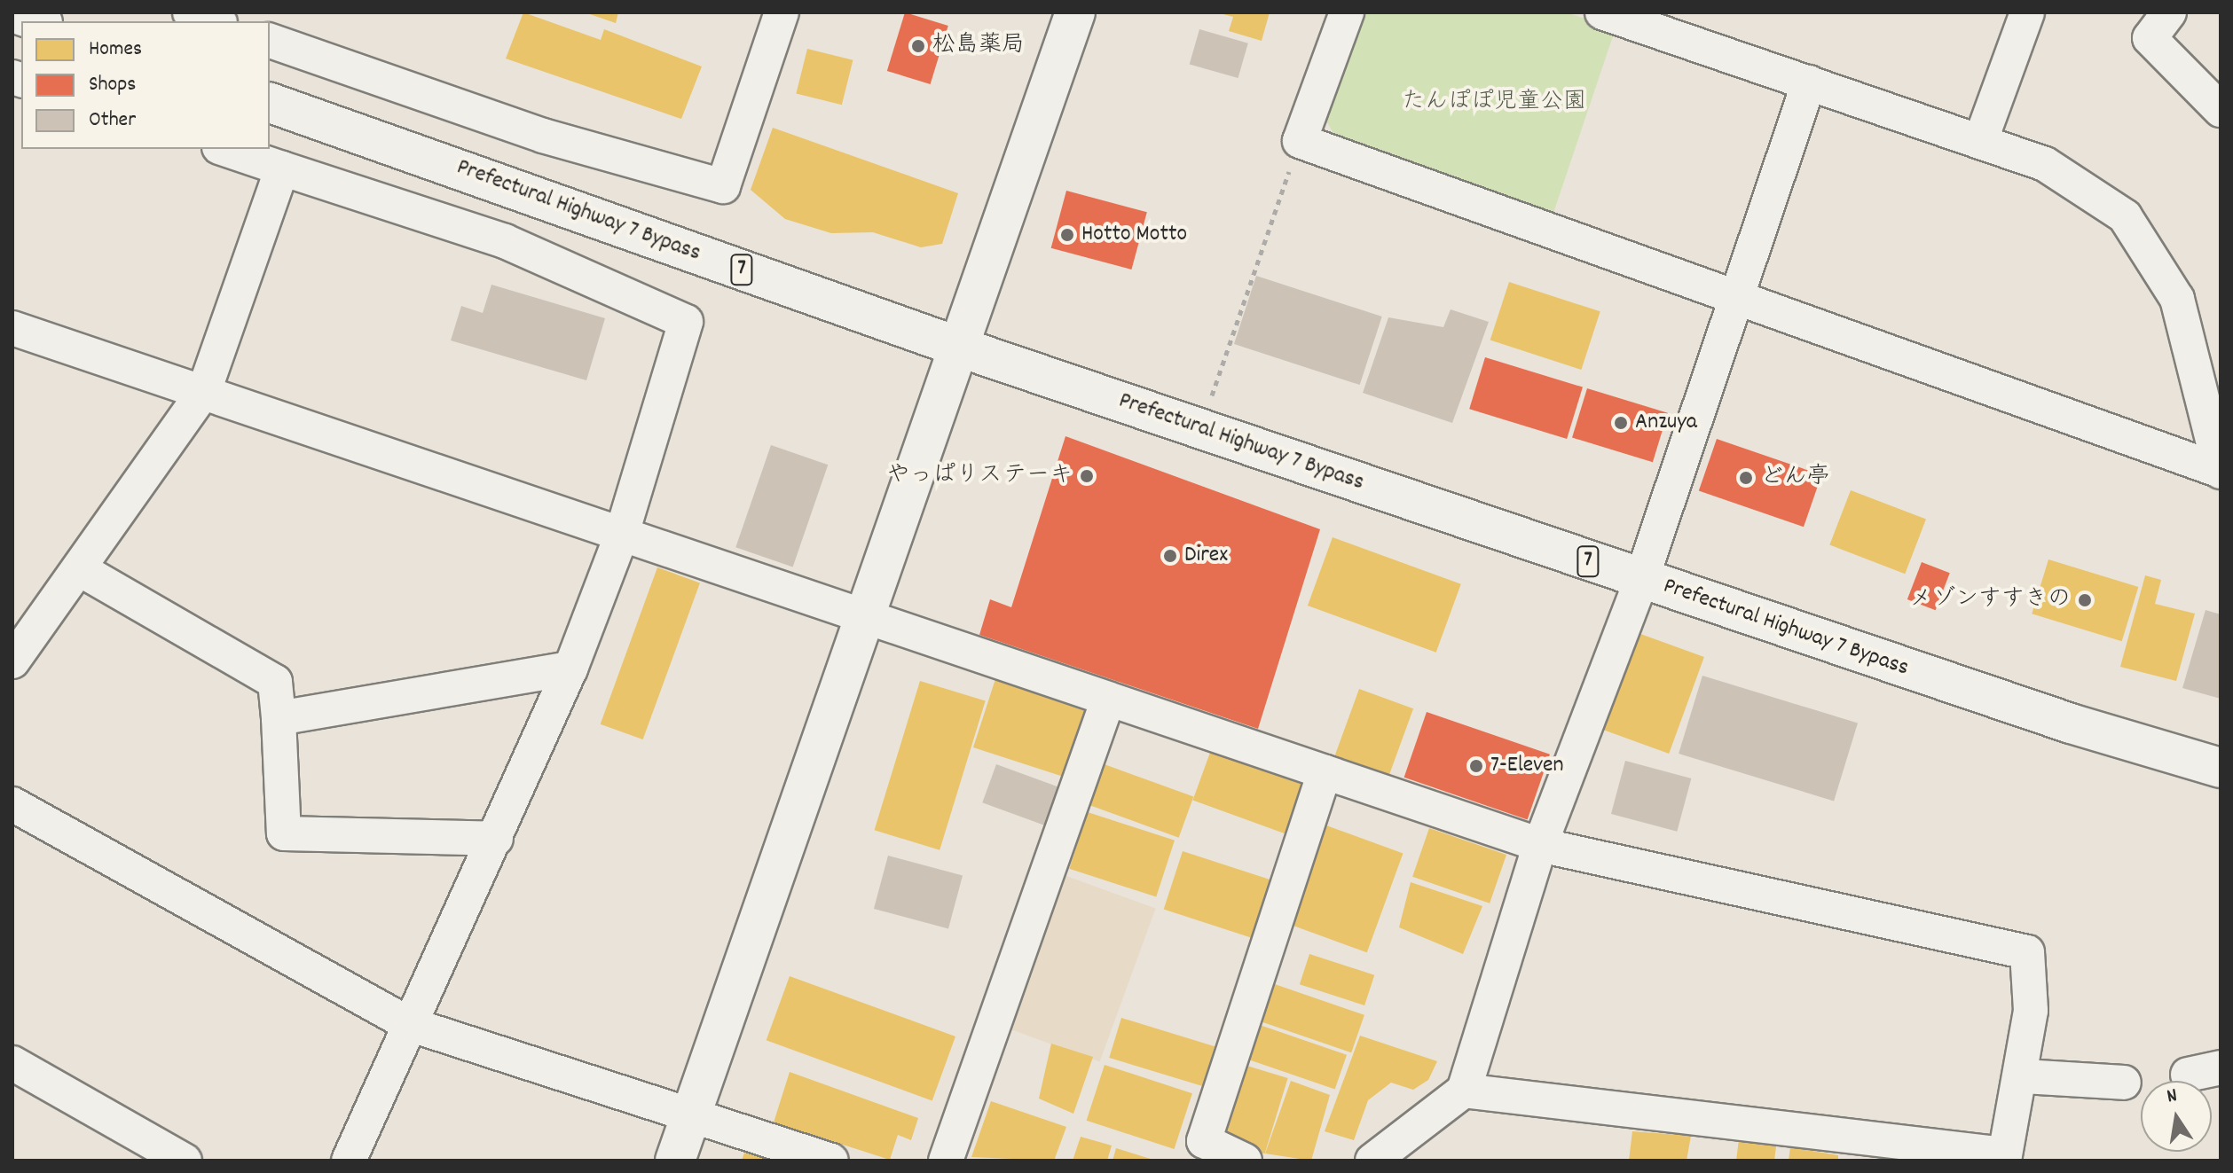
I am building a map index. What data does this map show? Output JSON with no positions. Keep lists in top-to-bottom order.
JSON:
{
  "streets": {
    "main road": ["Prefectural Highway 7 Bypass", "7"]
  },
  "parks": ["たんぽぽ児童公園"],
  "places": [
    "松島薬局",
    "Hotto Motto",
    "Anzuya",
    "やっぱりステーキ",
    "どん亭",
    "Direx",
    "メゾンすすきの",
    "7-Eleven"
  ],
  "legend": ["Homes", "Shops", "Other"],
  "north": "top"
}
